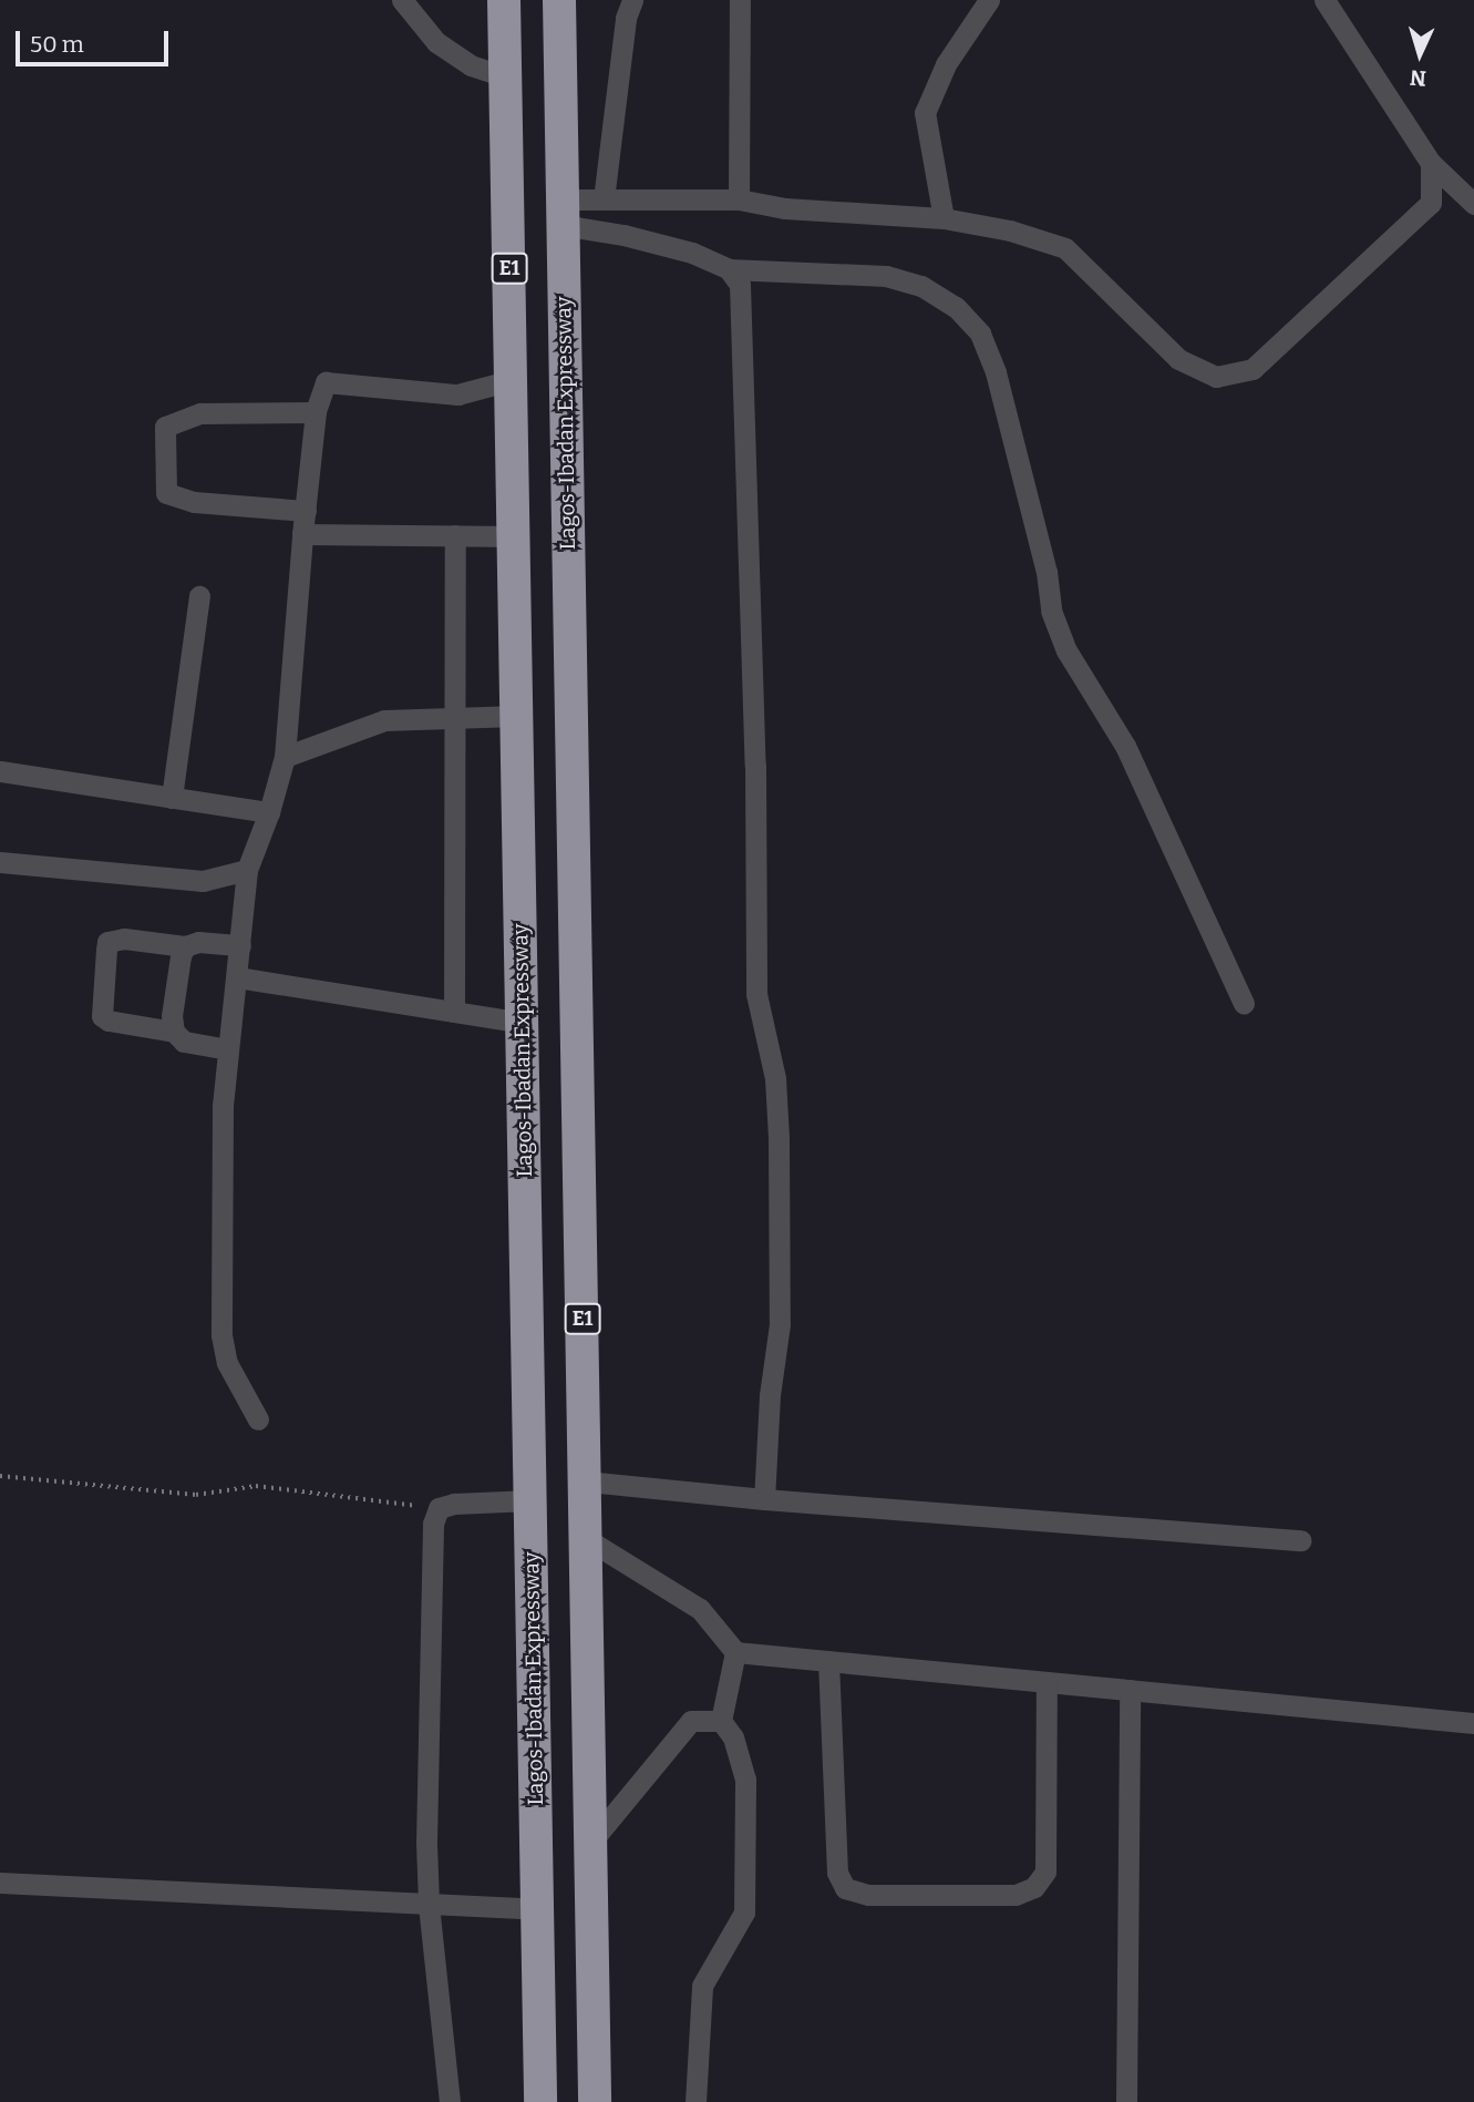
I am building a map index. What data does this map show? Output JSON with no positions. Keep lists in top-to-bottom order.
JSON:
{
  "streets": {
    "highway": ["E1", "Lagos-Ibadan Expressway"]
  },
  "scale_bar": "50 m",
  "north": "bottom"
}
